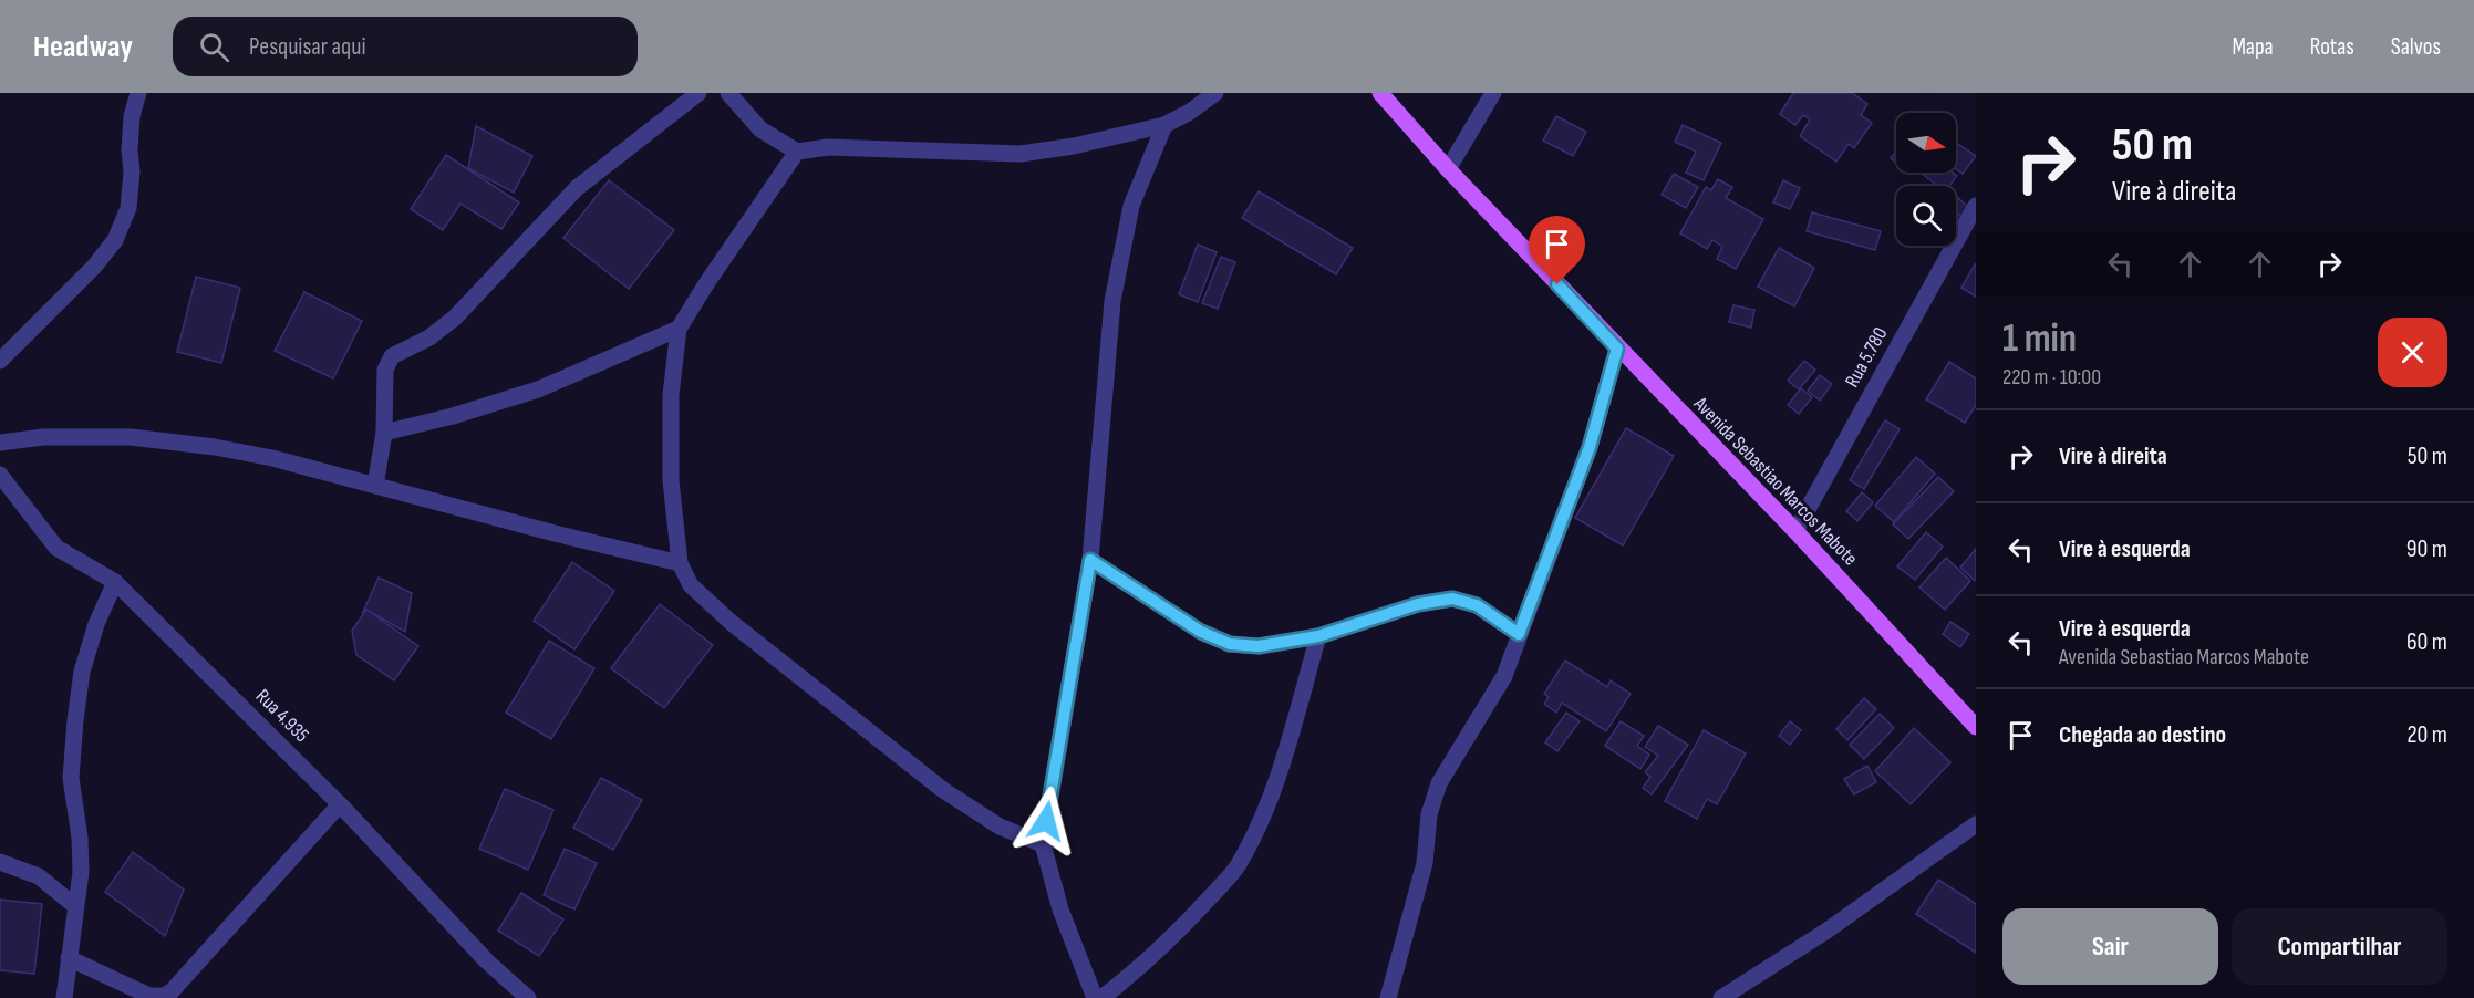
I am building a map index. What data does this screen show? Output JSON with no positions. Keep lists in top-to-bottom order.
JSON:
{
  "streets": {
    "main road": ["Avenida Sebastiao Marcos Mabote"],
    "street": ["Rua 5.780", "Rua 4.935"]
  },
  "crossings": [
    ["Rua 5.780", "Avenida Sebastiao Marcos Mabote"]
  ],
  "north": "right",
  "page": {
    "header": "Headway",
    "search": "Pesquisar aqui",
    "nav": ["Mapa", "Rotas", "Salvos"],
    "turn": ["50 m", "Vire à direita"],
    "heading": ["1 min", "220 m · 10:00"],
    "list": [
      {
        "name": "Vire à direita",
        "value": "50 m"
      },
      {
        "name": "Vire à esquerda",
        "value": "90 m"
      },
      {
        "name": "Vire à esquerda",
        "note": "Avenida Sebastiao Marcos Mabote",
        "value": "60 m"
      },
      {
        "name": "Chegada ao destino",
        "value": "20 m"
      }
    ],
    "buttons": ["Sair", "Compartilhar"]
  }
}
